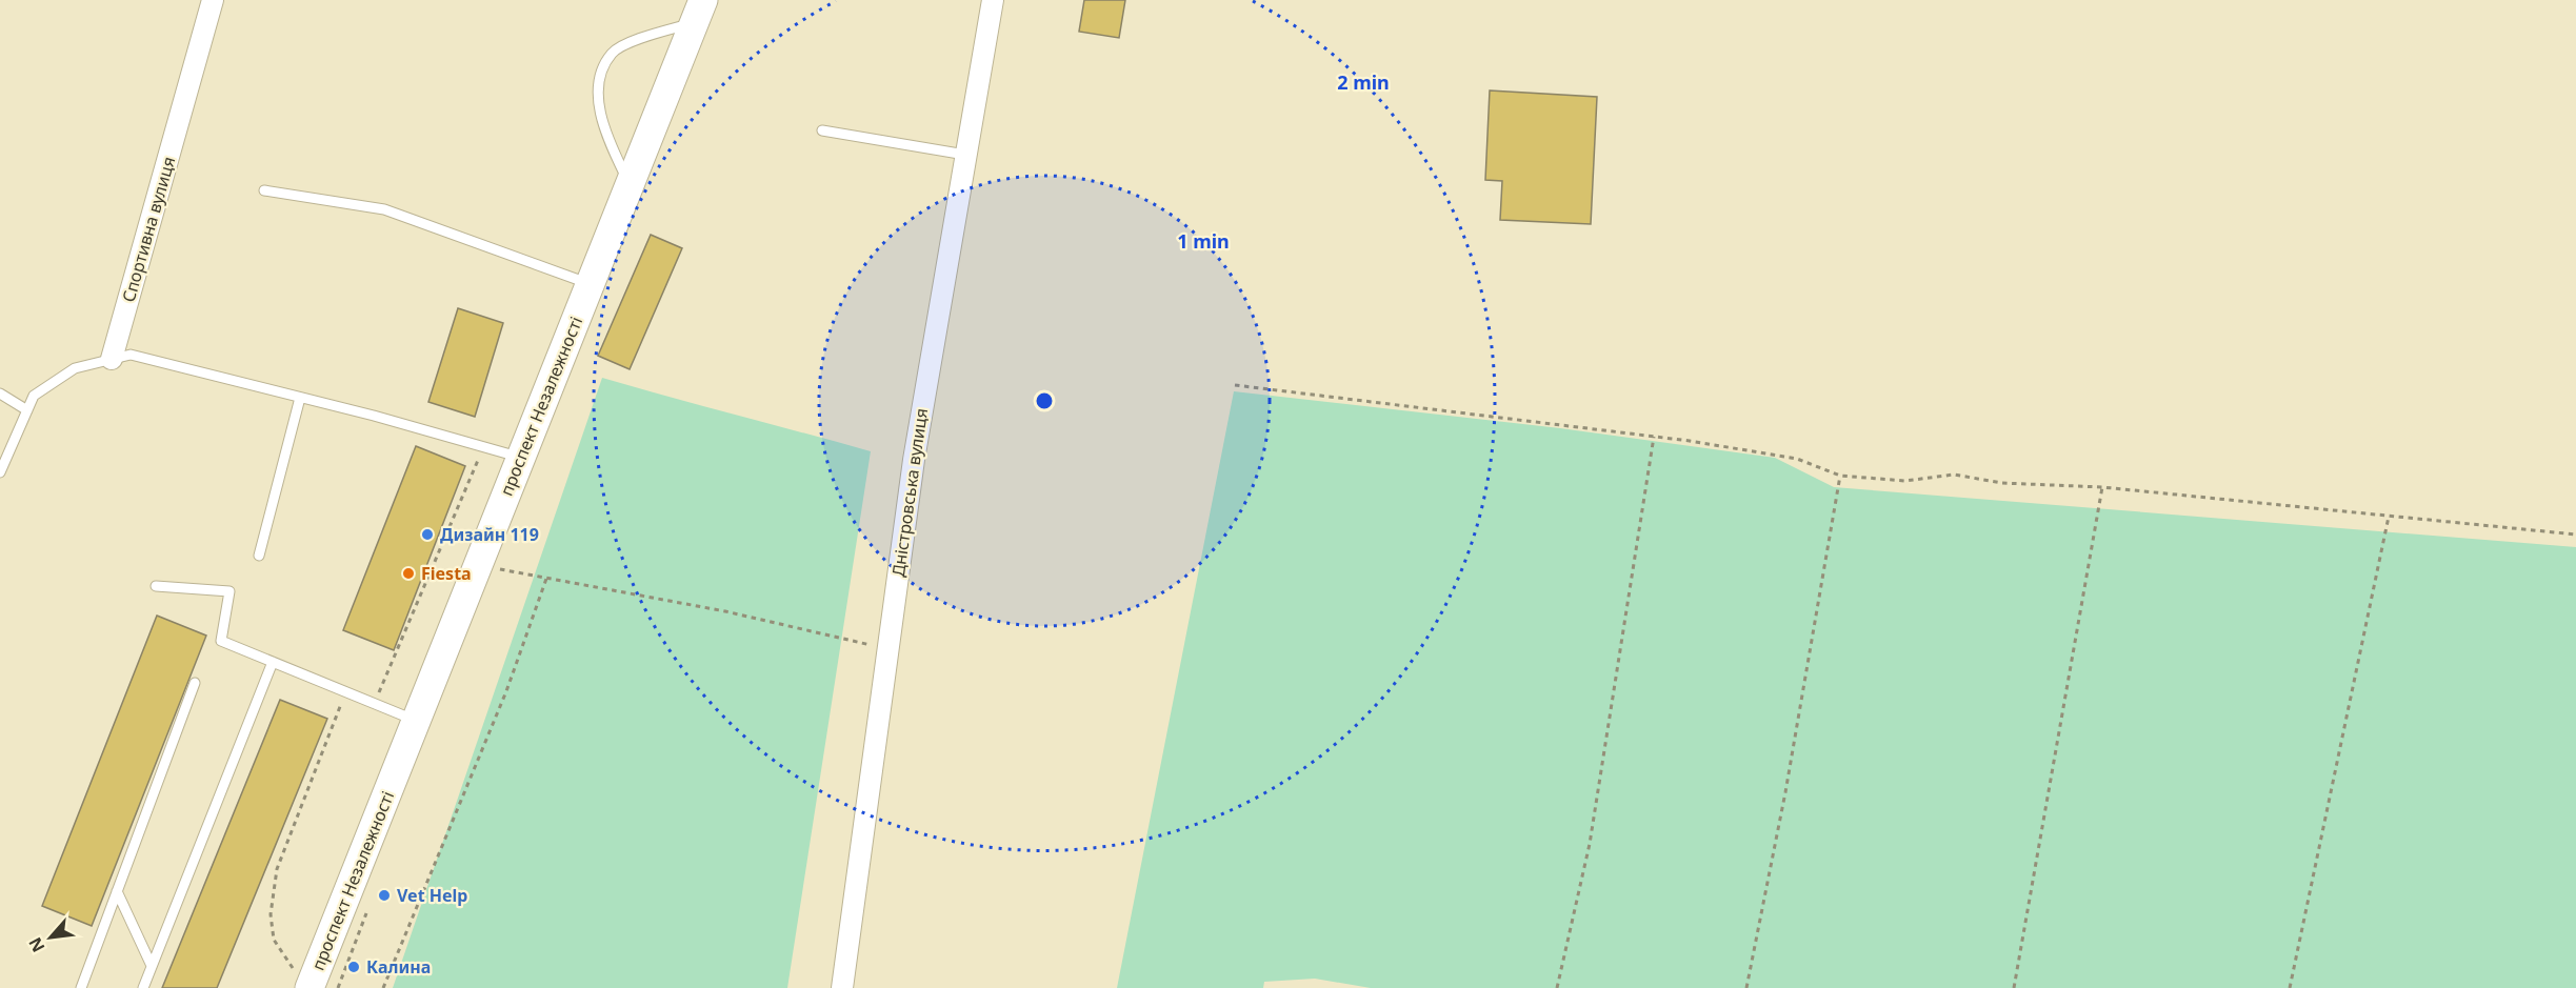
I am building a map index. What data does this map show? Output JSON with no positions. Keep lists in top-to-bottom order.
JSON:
{
  "streets": {
    "main road": ["проспект Незалежності"],
    "street": ["Спортивна вулиця", "Дністровська вулиця"]
  },
  "places": [
    "Дизайн 119",
    "Fiesta",
    "Vet Help",
    "Калина"
  ],
  "north": "bottom left",
  "rings": ["2 min", "1 min"]
}
